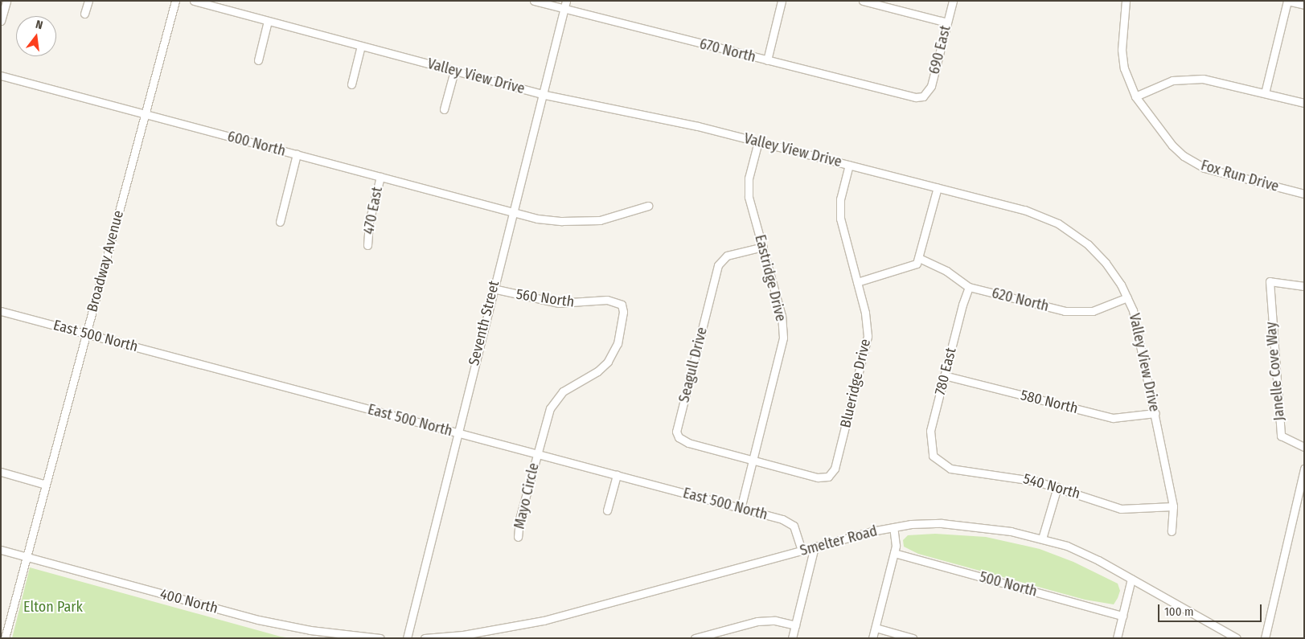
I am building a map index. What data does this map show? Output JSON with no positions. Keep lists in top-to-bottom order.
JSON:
{
  "streets": {
    "street": [
      "690 East",
      "670 North",
      "Valley View Drive",
      "600 North",
      "Fox Run Drive",
      "470 East",
      "Broadway Avenue",
      "Eastridge Drive",
      "560 North",
      "620 North",
      "Seventh Street",
      "East 500 North",
      "Seagull Drive",
      "780 East",
      "Janelle Cove Way",
      "Blueridge Drive",
      "580 North",
      "540 North",
      "Mayo Circle",
      "Smelter Road",
      "500 North",
      "400 North"
    ]
  },
  "crossings": [
    ["690 East", "670 North"],
    ["670 North", "Seventh Street"],
    ["Valley View Drive", "Eastridge Drive"],
    ["Valley View Drive", "620 North"],
    ["Valley View Drive", "Seventh Street"],
    ["Valley View Drive", "Blueridge Drive"],
    ["Valley View Drive", "580 North"],
    ["Valley View Drive", "540 North"],
    ["600 North", "470 East"],
    ["600 North", "Broadway Avenue"],
    ["600 North", "Seventh Street"],
    ["Broadway Avenue", "East 500 North"],
    ["Broadway Avenue", "400 North"],
    ["Eastridge Drive", "East 500 North"],
    ["Eastridge Drive", "Seagull Drive"],
    ["Eastridge Drive", "Blueridge Drive"],
    ["560 North", "Seventh Street"],
    ["560 North", "Mayo Circle"],
    ["620 North", "780 East"],
    ["Seventh Street", "East 500 North"],
    ["East 500 North", "Mayo Circle"],
    ["East 500 North", "Smelter Road"],
    ["Seagull Drive", "Blueridge Drive"],
    ["780 East", "580 North"],
    ["780 East", "540 North"]
  ],
  "parks": ["Elton Park"],
  "scale_bar": "100 m",
  "north": "top"
}
